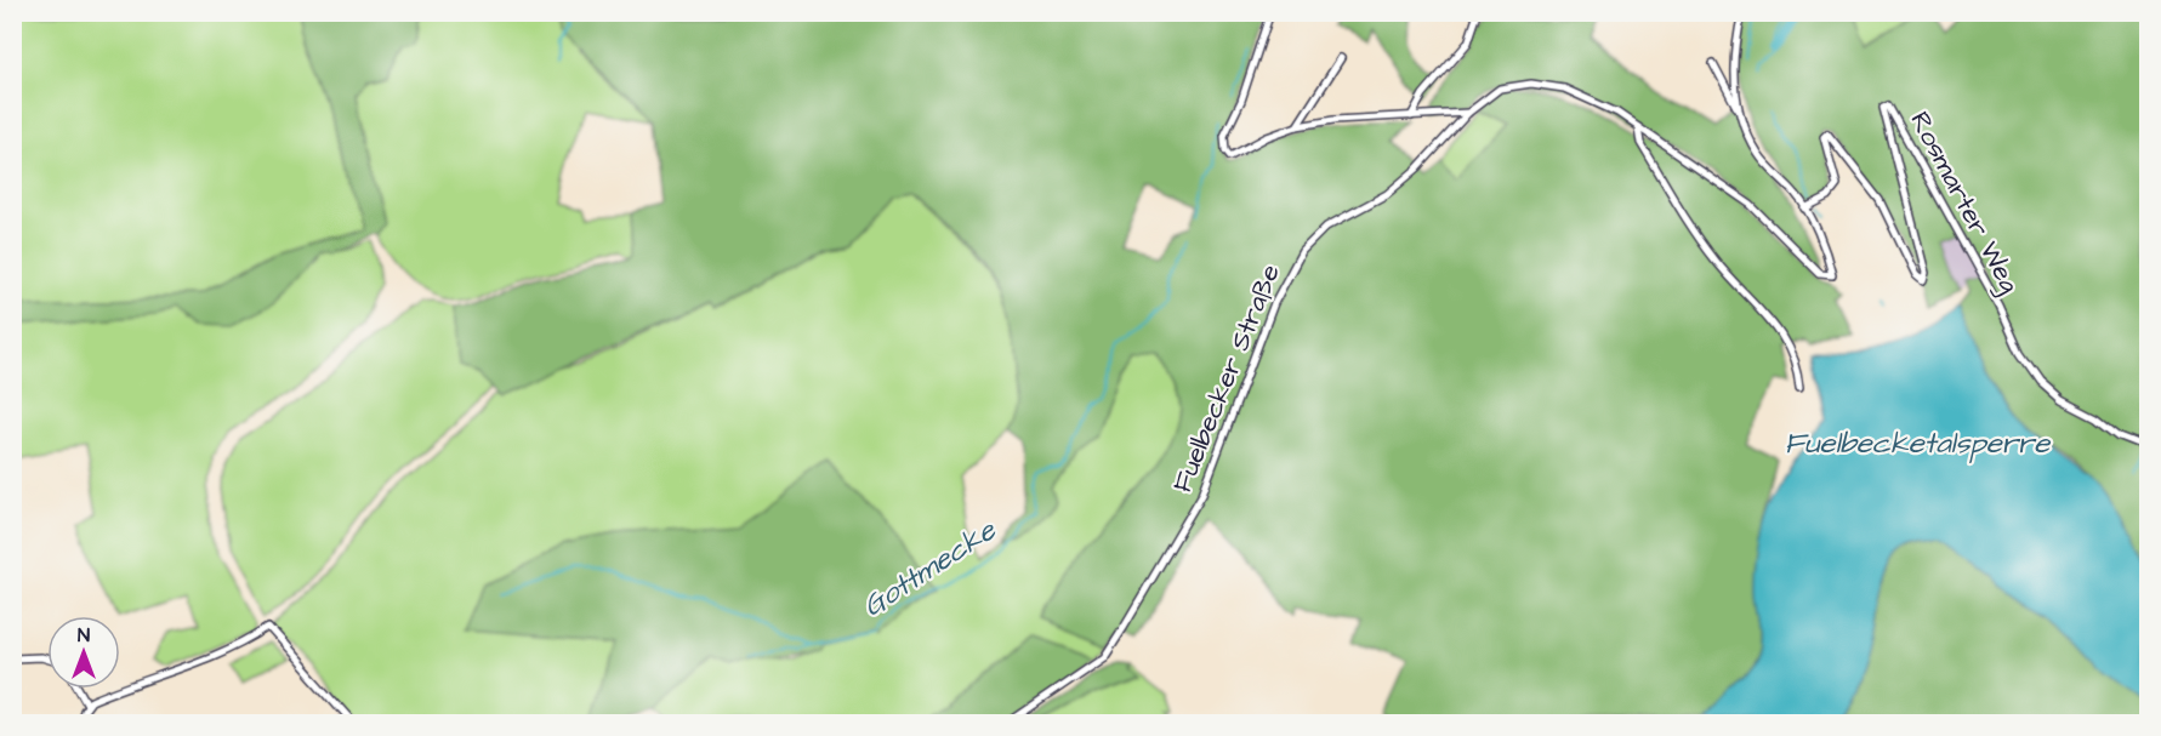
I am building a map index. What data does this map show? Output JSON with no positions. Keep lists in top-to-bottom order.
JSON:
{
  "streets": {
    "street": ["Rosmarter Weg", "Fuelbecker Straße"]
  },
  "crossings": [
    ["Rosmarter Weg", "Fuelbecker Straße"]
  ],
  "water": ["Fuelbecketalsperre", "Gottmecke"],
  "north": "top"
}
